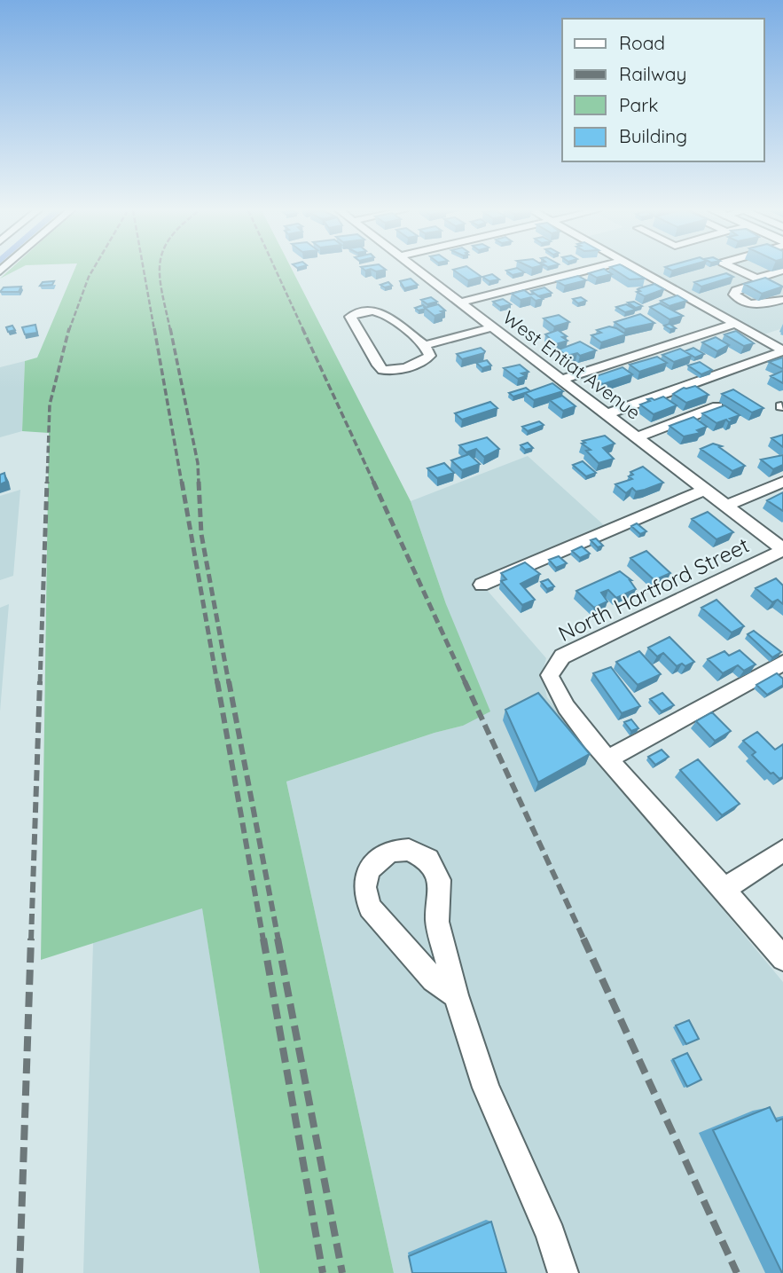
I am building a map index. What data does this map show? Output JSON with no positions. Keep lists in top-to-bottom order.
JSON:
{
  "streets": {
    "street": ["West Entiat Avenue", "North Hartford Street"]
  },
  "crossings": [
    ["West Entiat Avenue", "North Hartford Street"]
  ],
  "legend": [
    "Road",
    "Railway",
    "Park",
    "Building"
  ]
}
